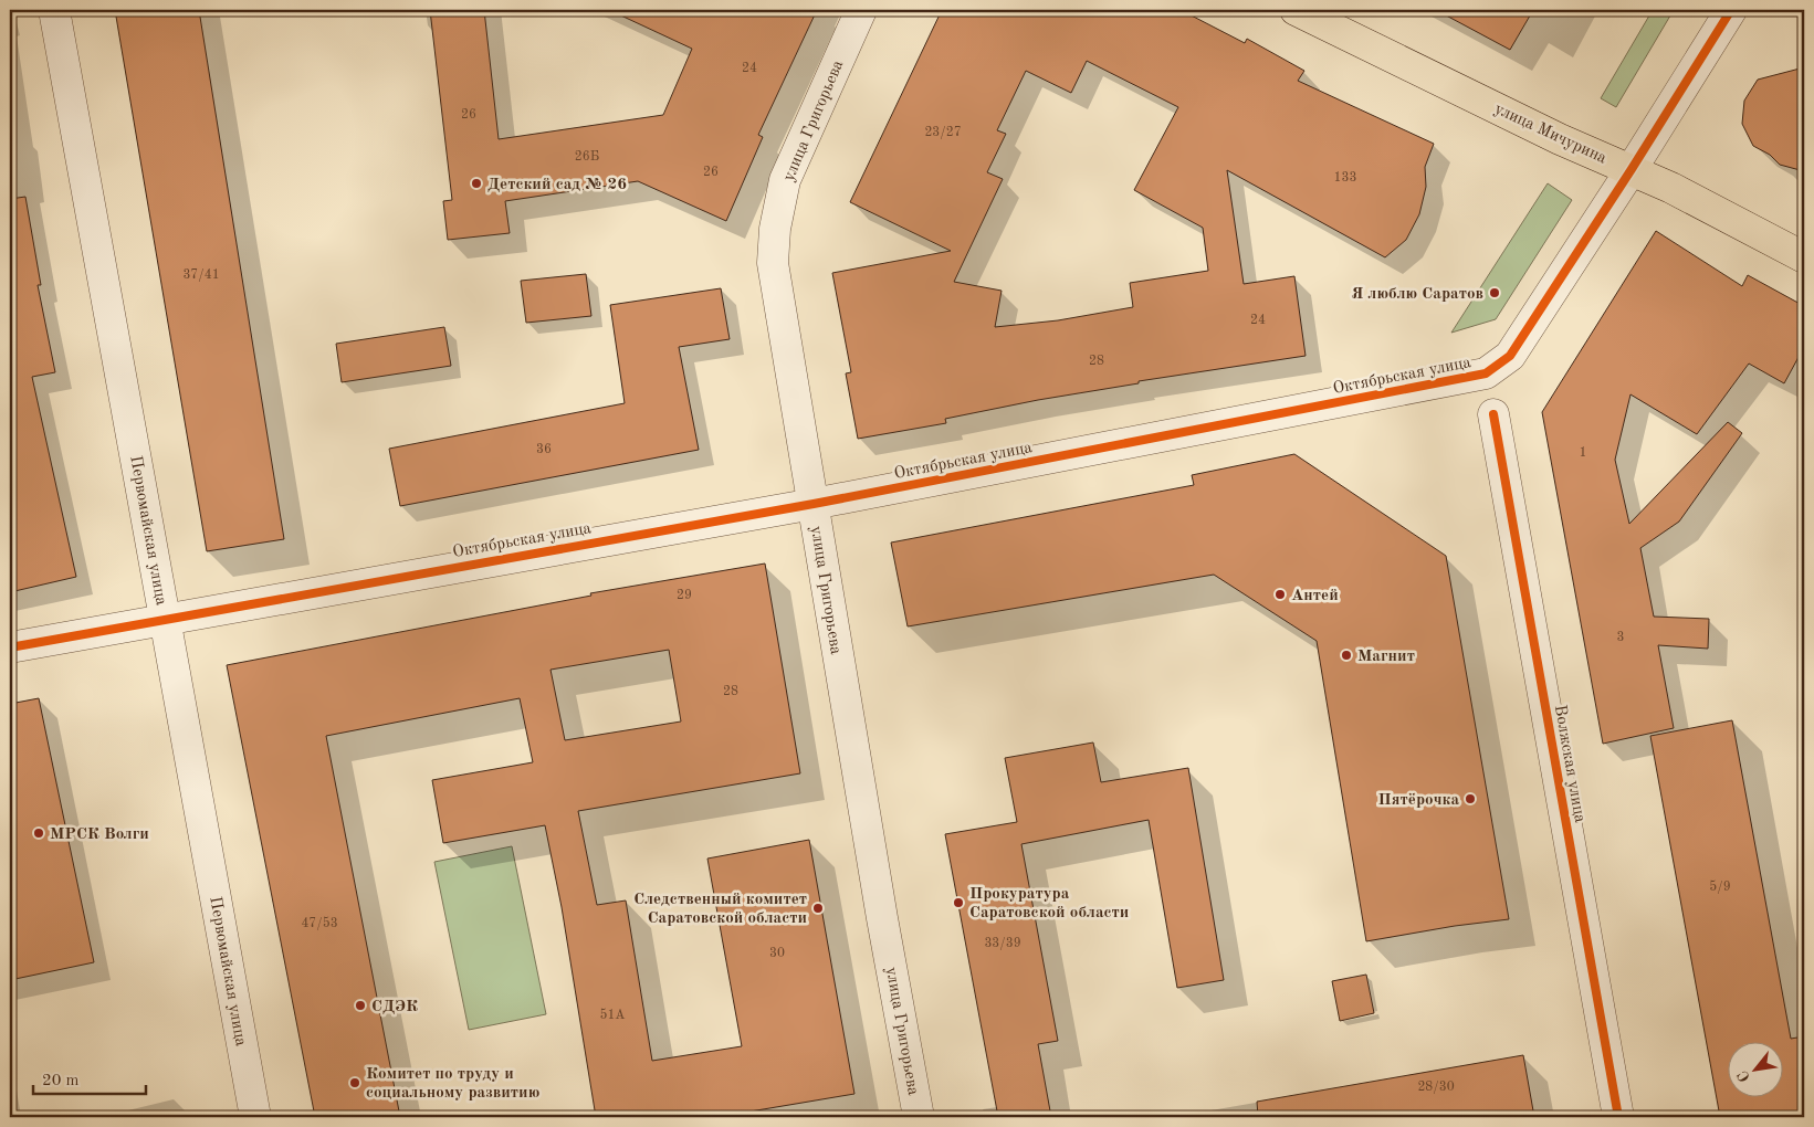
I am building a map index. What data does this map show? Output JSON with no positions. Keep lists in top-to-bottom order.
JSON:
{
  "streets": {
    "main road": ["улица Мичурина"],
    "street": [
      "улица Григорьева",
      "Октябрьская улица",
      "Первомайская улица",
      "Волжская улица"
    ]
  },
  "crossings": [
    ["улица Григорьева", "Октябрьская улица"],
    ["улица Мичурина", "Октябрьская улица"],
    ["Октябрьская улица", "Первомайская улица"]
  ],
  "places": [
    "Детский сад № 26",
    "Я люблю Саратов",
    "Антей",
    "Магнит",
    "Пятёрочка",
    "МРСК Волги",
    "Прокуратура Саратовской области",
    "Следственный комитет Саратовской области",
    "СДЭК",
    "Комитет по труду и социальному развитию"
  ],
  "house_numbers": [
    "24",
    "26",
    "23/27",
    "26Б",
    "26",
    "133",
    "37/41",
    "24",
    "28",
    "36",
    "1",
    "29",
    "3",
    "28",
    "5/9",
    "47/53",
    "33/39",
    "30",
    "51А",
    "28/30"
  ],
  "scale_bar": "20 m",
  "north": "bottom left"
}
